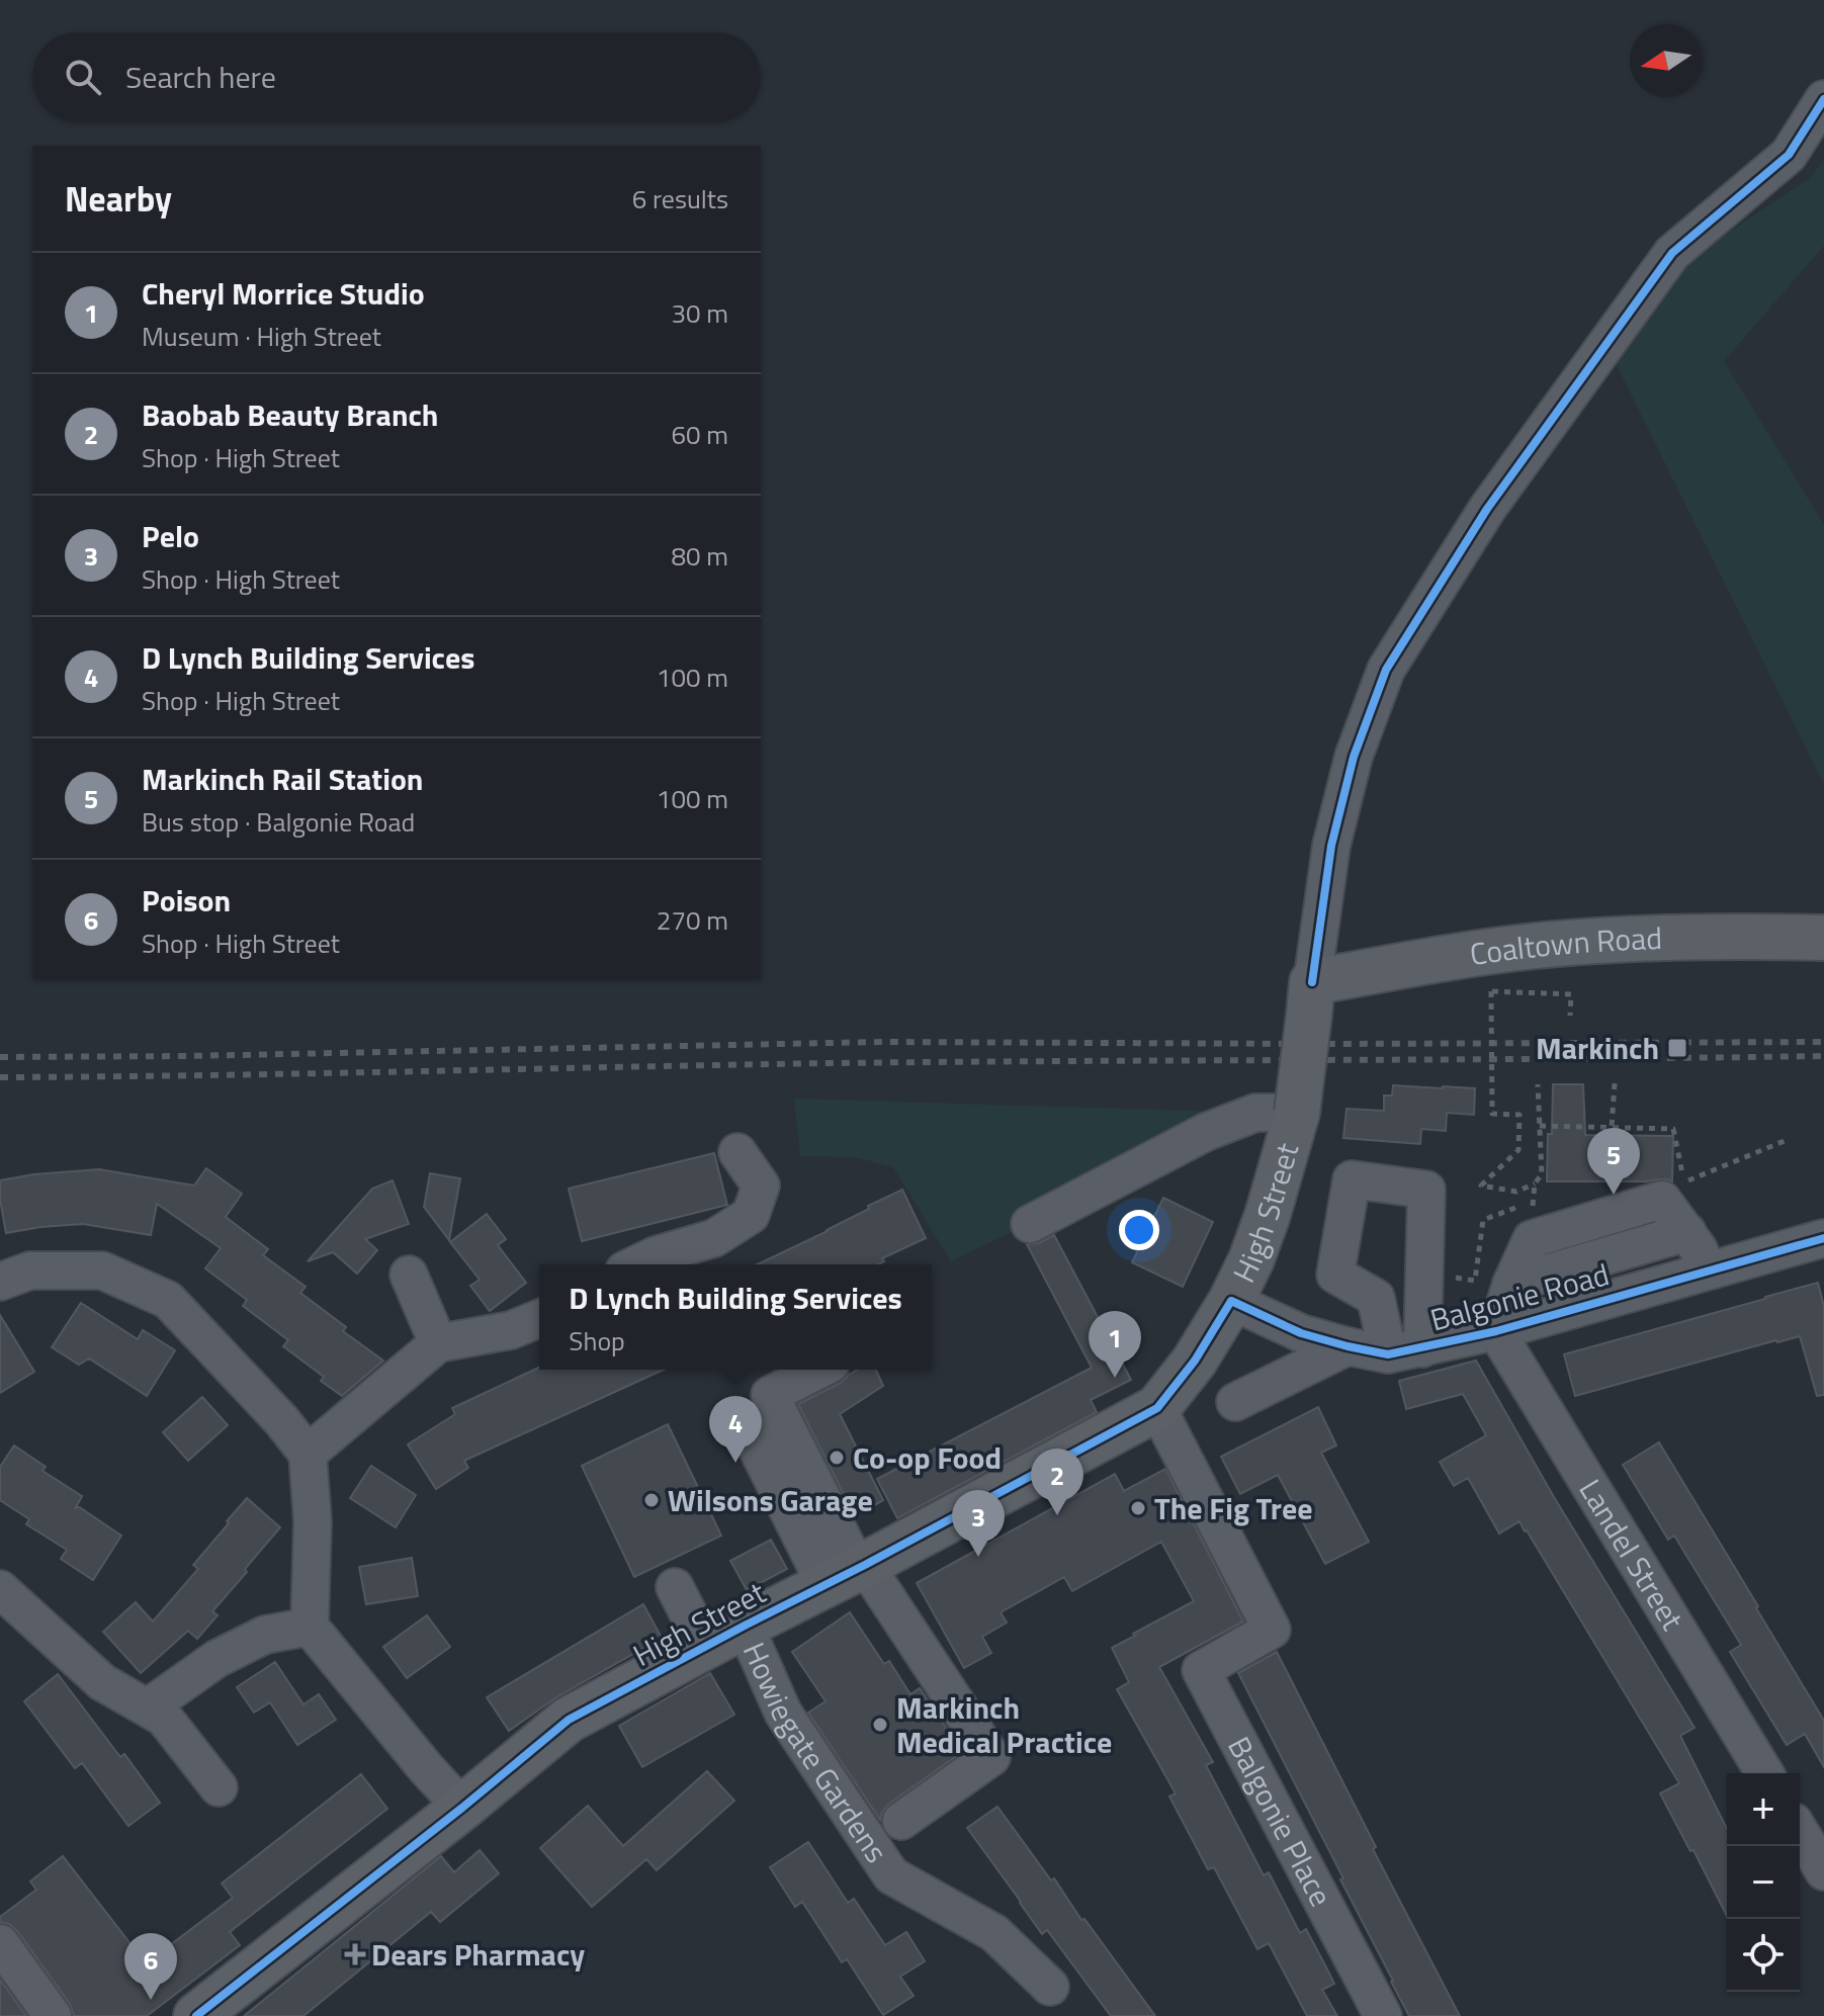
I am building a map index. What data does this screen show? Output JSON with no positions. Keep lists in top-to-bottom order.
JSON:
{
  "streets": {
    "main road": ["Coaltown Road", "High Street"],
    "street": [
      "Balgonie Road",
      "Landel Street",
      "Howiegate Gardens",
      "Balgonie Place"
    ]
  },
  "crossings": [
    ["Coaltown Road", "High Street"],
    ["High Street", "Balgonie Road"],
    ["High Street", "Howiegate Gardens"],
    ["High Street", "Balgonie Place"],
    ["Balgonie Road", "Landel Street"]
  ],
  "places": {
    "transit": ["Markinch"],
    "other": [
      "Co-op Food",
      "Wilsons Garage",
      "The Fig Tree",
      "Markinch Medical Practice"
    ],
    "health": ["Dears Pharmacy"]
  },
  "north": "left",
  "page": {
    "search": "Search here",
    "heading": ["Nearby", "6 results"],
    "list": [
      {
        "mark": "1",
        "name": "Cheryl Morrice Studio",
        "note": "Museum · High Street",
        "value": "30 m"
      },
      {
        "mark": "2",
        "name": "Baobab Beauty Branch",
        "note": "Shop · High Street",
        "value": "60 m"
      },
      {
        "mark": "3",
        "name": "Pelo",
        "note": "Shop · High Street",
        "value": "80 m"
      },
      {
        "mark": "4",
        "name": "D Lynch Building Services",
        "note": "Shop · High Street",
        "value": "100 m"
      },
      {
        "mark": "5",
        "name": "Markinch Rail Station",
        "note": "Bus stop · Balgonie Road",
        "value": "100 m"
      },
      {
        "mark": "6",
        "name": "Poison",
        "note": "Shop · High Street",
        "value": "270 m"
      }
    ],
    "pins": [
      "5",
      "1",
      "4",
      "2",
      "3",
      "6"
    ],
    "popup": ["D Lynch Building Services", "Shop"],
    "map_buttons": ["+", "−"]
  }
}
